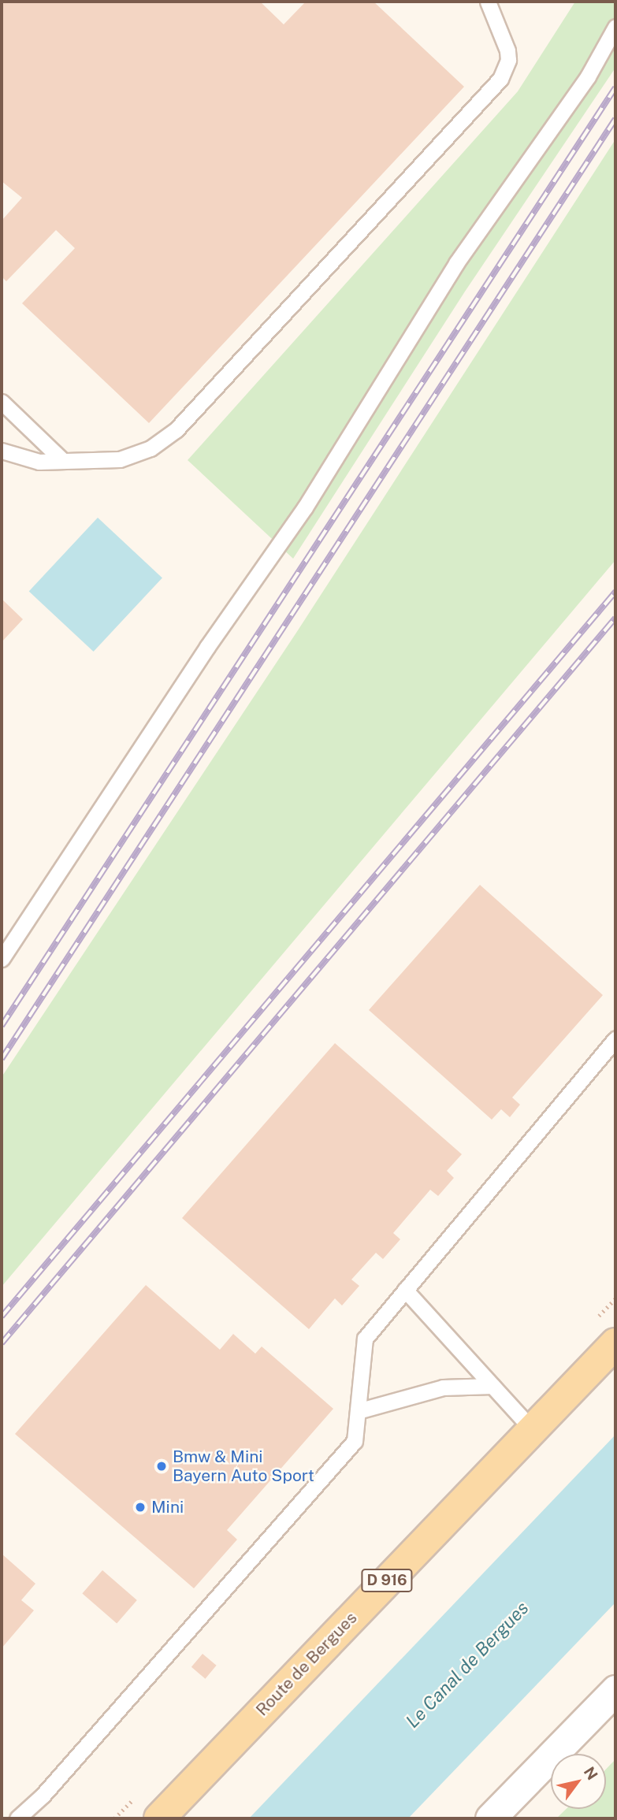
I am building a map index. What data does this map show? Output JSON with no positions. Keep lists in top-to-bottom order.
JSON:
{
  "streets": {
    "main road": ["D 916", "Route de Bergues"]
  },
  "water": ["Le Canal de Bergues"],
  "places": ["Bmw & Mini Bayern Auto Sport", "Mini"],
  "north": "top right"
}
